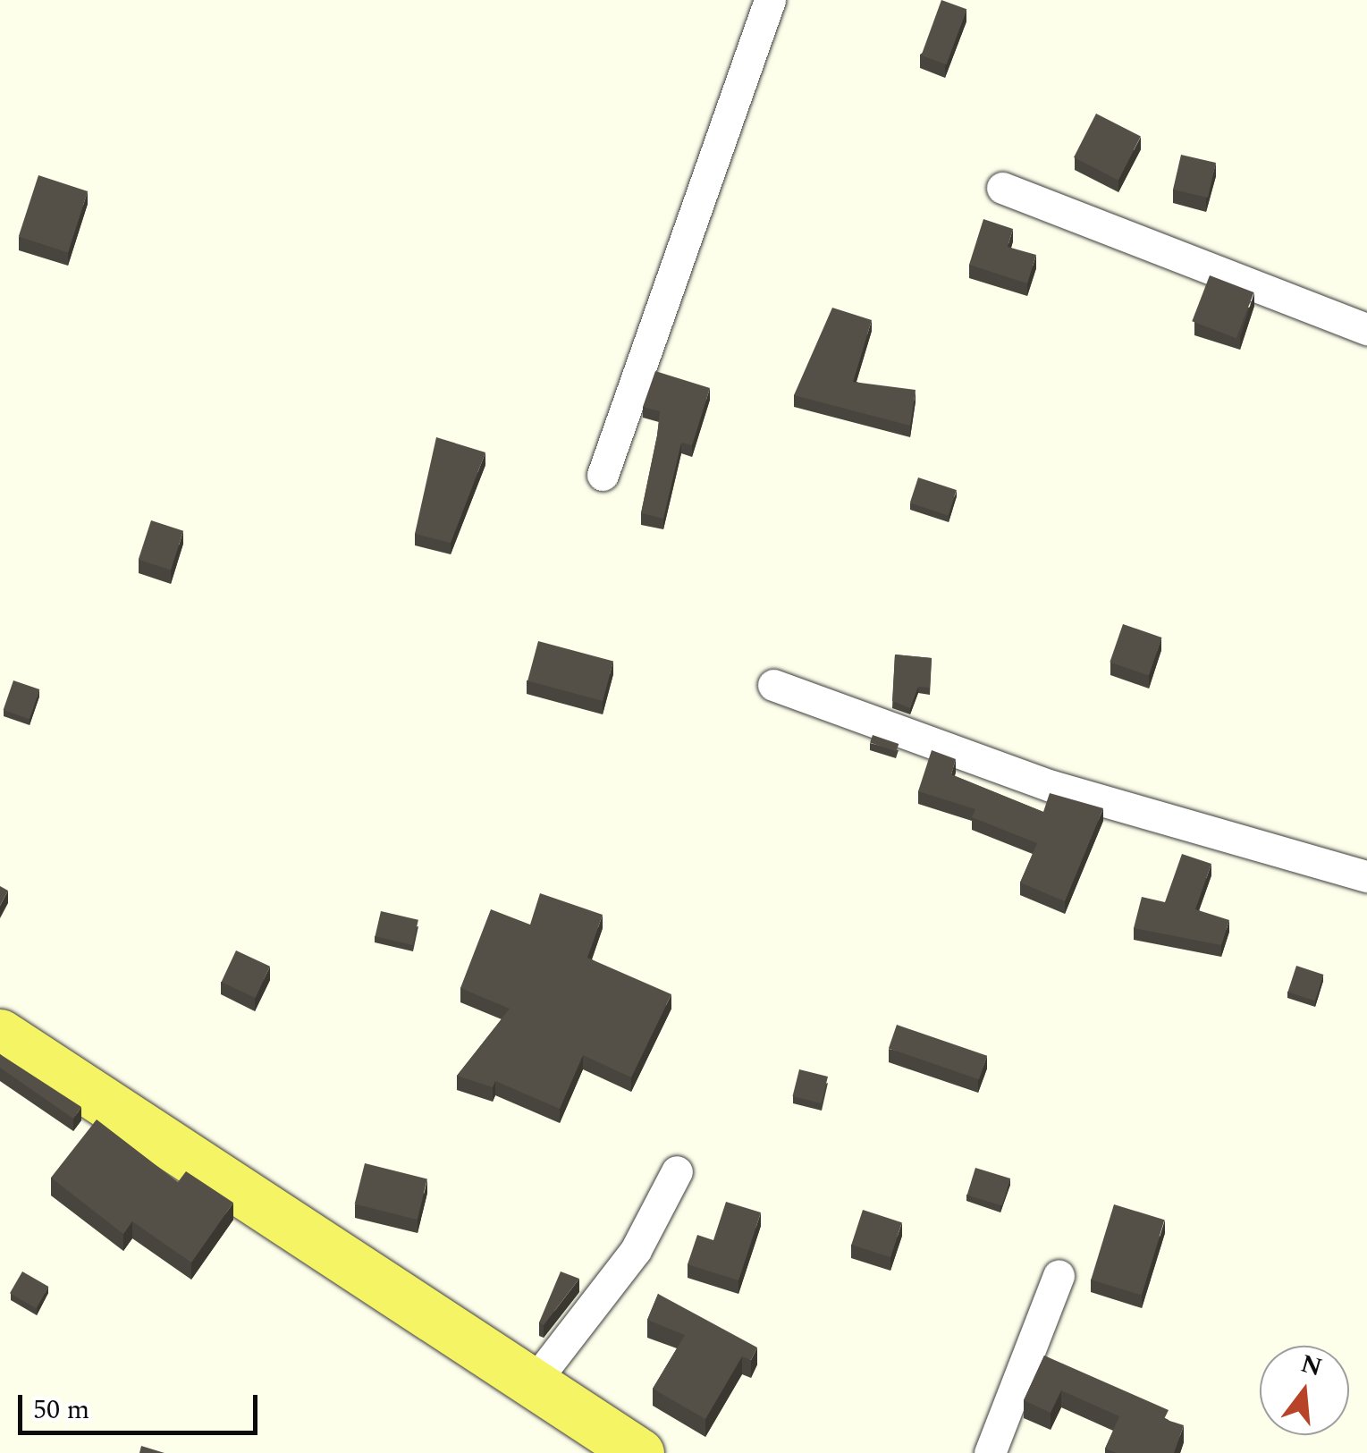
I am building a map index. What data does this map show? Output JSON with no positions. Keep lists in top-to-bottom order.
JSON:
{
  "scale_bar": "50 m",
  "north": "top"
}
